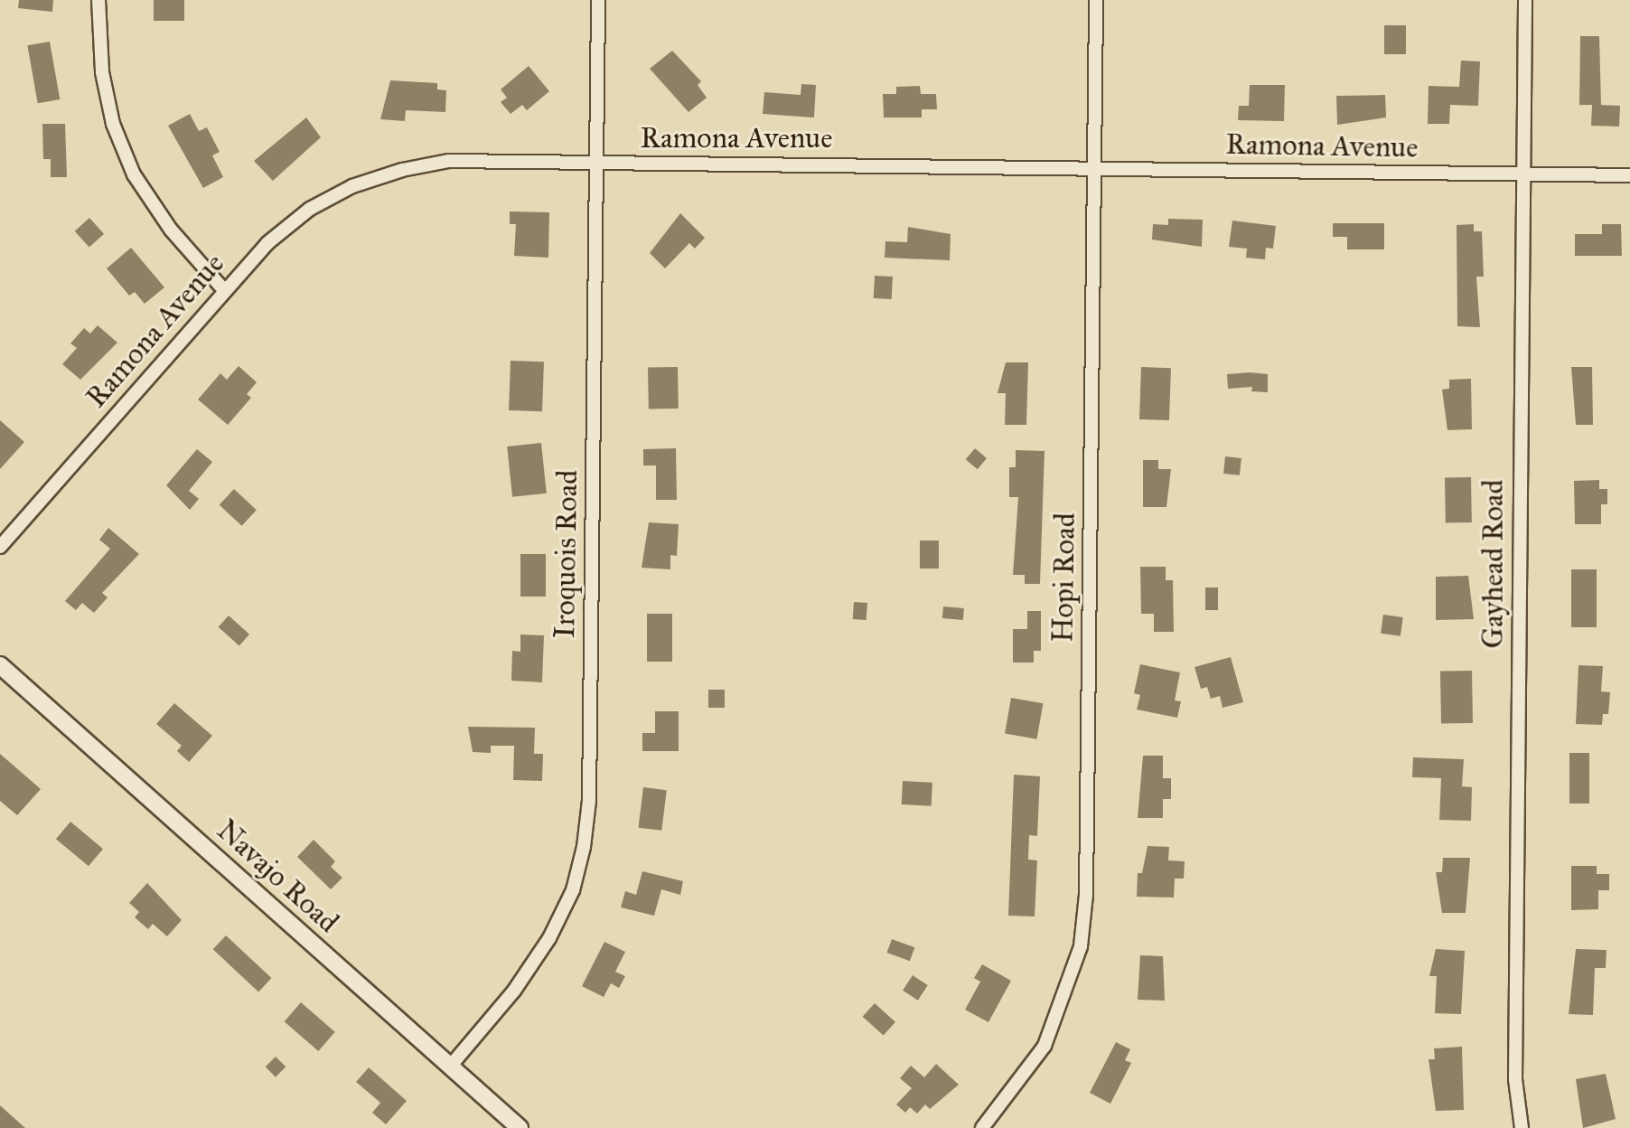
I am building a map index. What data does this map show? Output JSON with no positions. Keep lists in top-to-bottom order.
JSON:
{
  "streets": {
    "main road": ["Navajo Road"],
    "street": [
      "Ramona Avenue",
      "Iroquois Road",
      "Gayhead Road",
      "Hopi Road"
    ]
  },
  "crossings": [
    ["Ramona Avenue", "Iroquois Road"],
    ["Ramona Avenue", "Gayhead Road"],
    ["Ramona Avenue", "Hopi Road"],
    ["Iroquois Road", "Navajo Road"]
  ]
}
